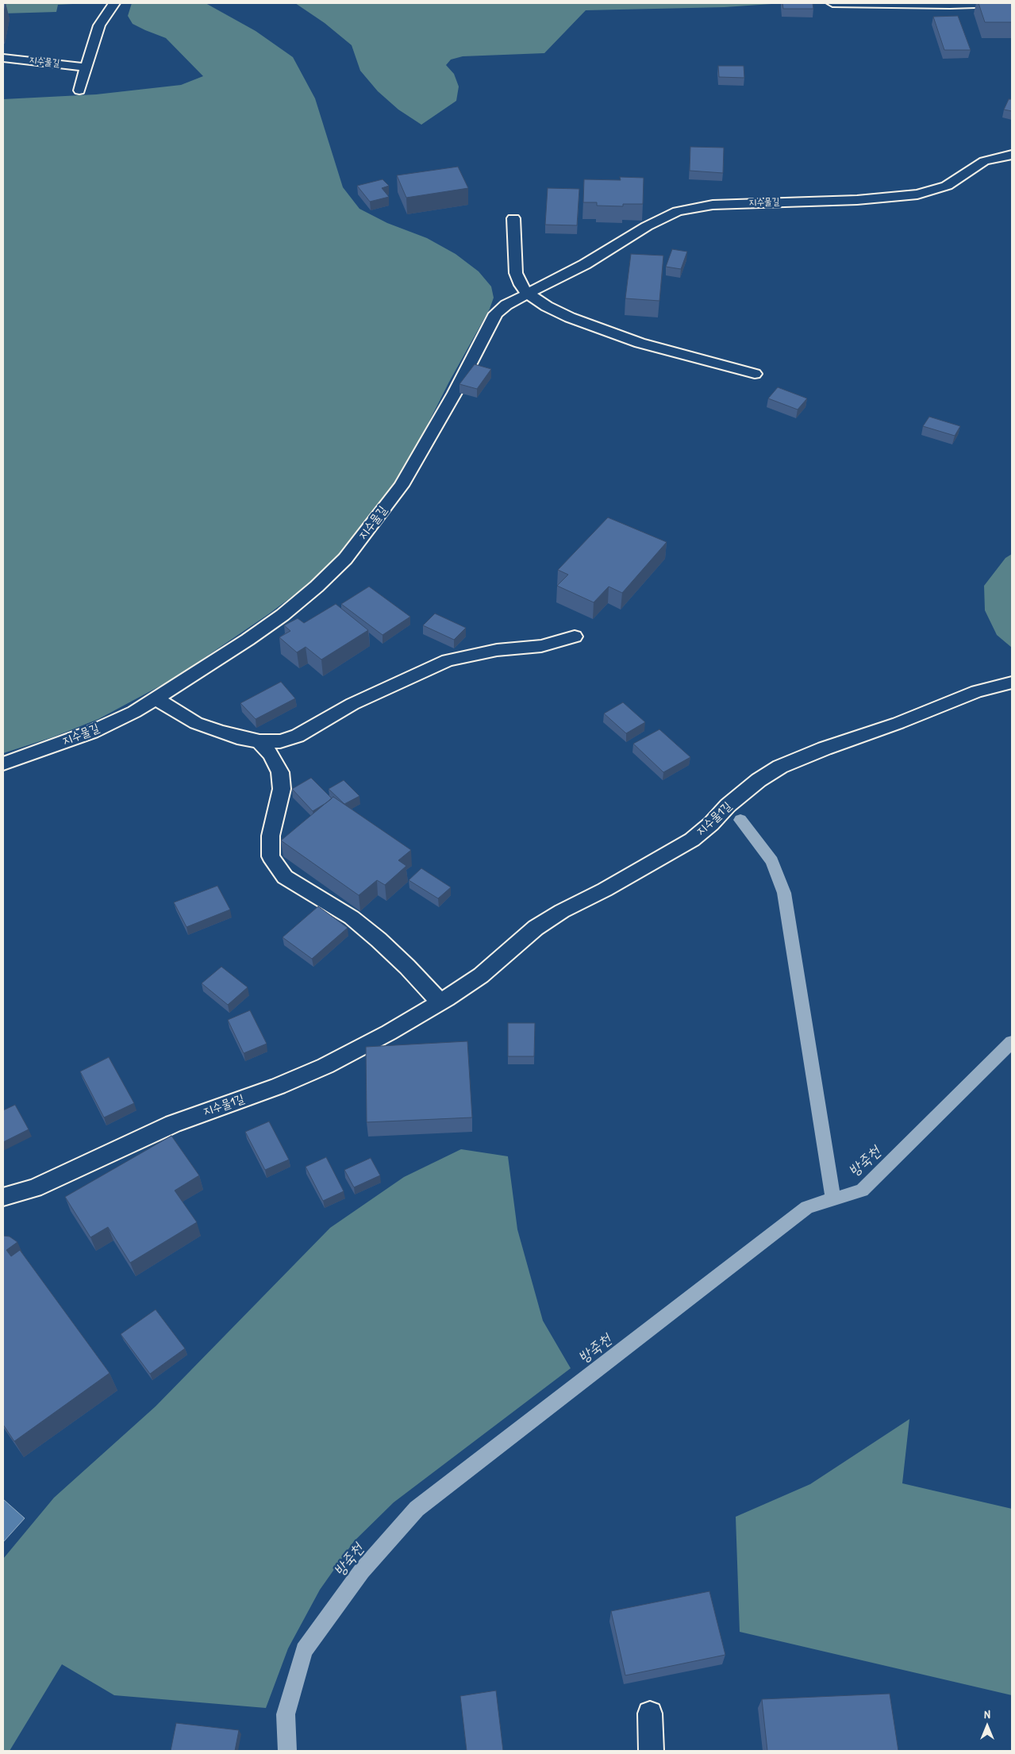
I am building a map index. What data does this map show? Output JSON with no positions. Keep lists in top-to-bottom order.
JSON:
{
  "streets": {
    "lane": ["지수물길", "지수물1길"]
  },
  "water": ["방죽천"],
  "north": "top"
}
